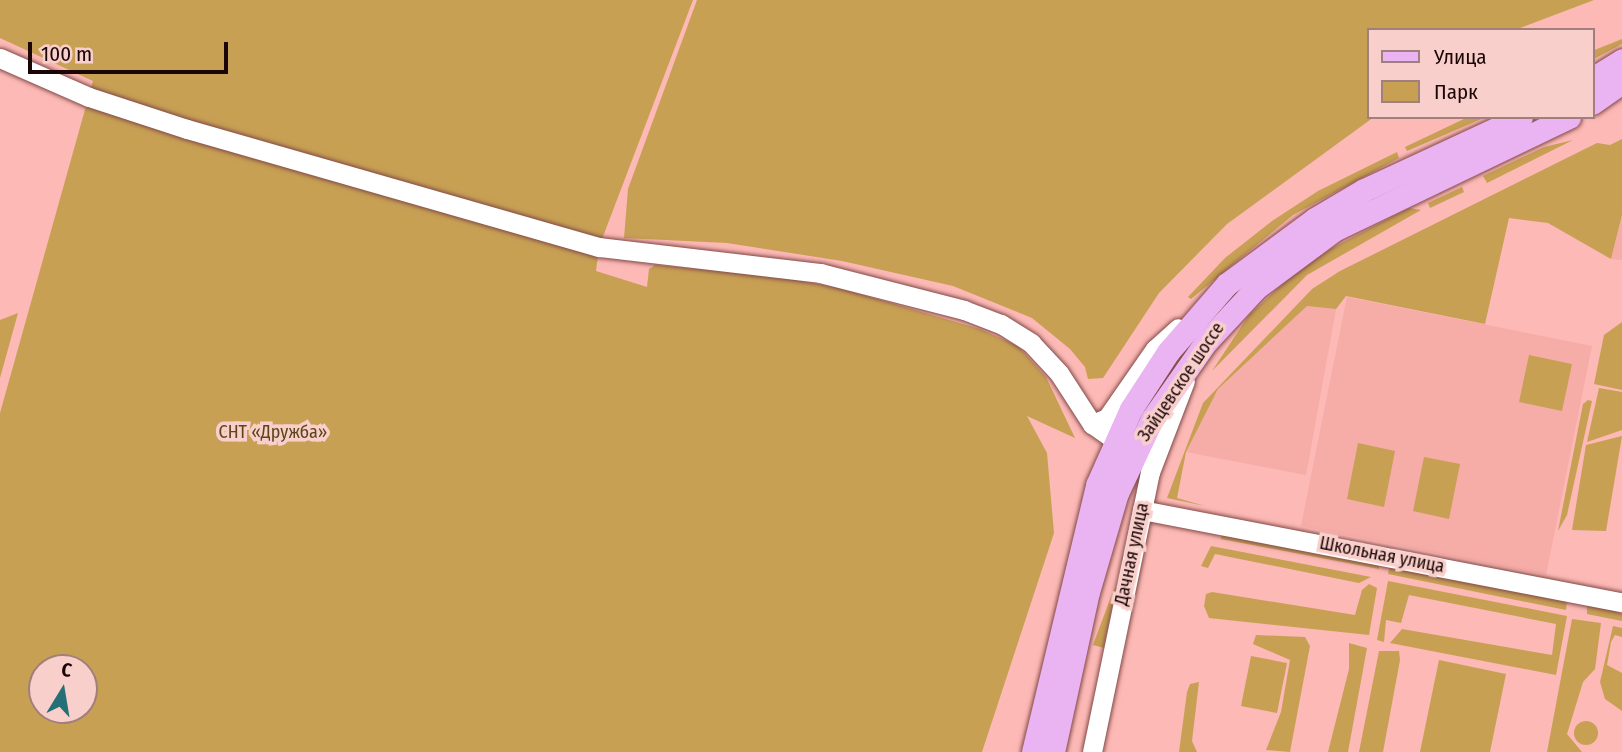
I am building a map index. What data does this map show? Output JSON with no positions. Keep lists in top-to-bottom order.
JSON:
{
  "streets": {
    "main road": ["Зайцевское шоссе"],
    "street": ["Дачная улица", "Школьная улица"]
  },
  "crossings": [
    ["Зайцевское шоссе", "Дачная улица"],
    ["Дачная улица", "Школьная улица"]
  ],
  "parks": ["СНТ «Дружба»"],
  "legend": ["Улица", "Парк"],
  "scale_bar": "100 m",
  "north": "top"
}
